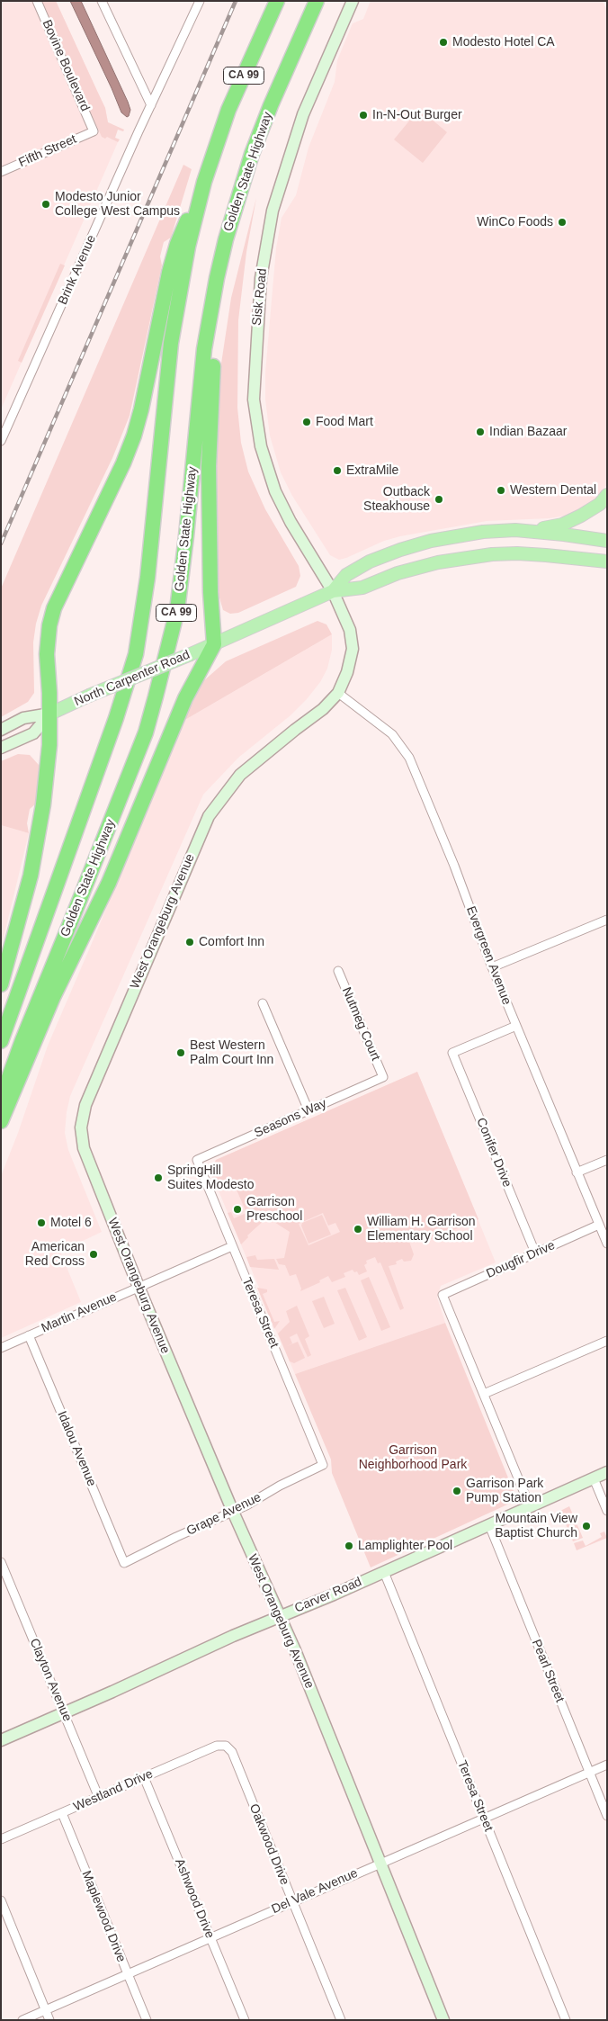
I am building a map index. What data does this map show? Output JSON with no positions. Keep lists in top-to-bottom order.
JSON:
{
  "streets": {
    "highway": ["CA 99", "Golden State Highway"],
    "main road": ["North Carpenter Road"],
    "street": [
      "Bovine Boulevard",
      "Fifth Street",
      "Brink Avenue",
      "Sisk Road",
      "West Orangeburg Avenue",
      "Evergreen Avenue",
      "Nutmeg Court",
      "Seasons Way",
      "Conifer Drive",
      "Dougfir Drive",
      "Martin Avenue",
      "Teresa Street",
      "Idalou Avenue",
      "Grape Avenue",
      "Carver Road",
      "Pearl Street",
      "Clayton Avenue",
      "Westland Drive",
      "Oakwood Drive",
      "Del Vale Avenue",
      "Ashwood Drive",
      "Maplewood Drive"
    ]
  },
  "crossings": [
    ["Bovine Boulevard", "Fifth Street"],
    ["Sisk Road", "North Carpenter Road"],
    ["Sisk Road", "West Orangeburg Avenue"],
    ["North Carpenter Road", "West Orangeburg Avenue"],
    ["West Orangeburg Avenue", "Evergreen Avenue"],
    ["West Orangeburg Avenue", "Martin Avenue"],
    ["West Orangeburg Avenue", "Grape Avenue"],
    ["West Orangeburg Avenue", "Carver Road"],
    ["West Orangeburg Avenue", "Del Vale Avenue"],
    ["Evergreen Avenue", "Conifer Drive"],
    ["Evergreen Avenue", "Dougfir Drive"],
    ["Nutmeg Court", "Seasons Way"],
    ["Seasons Way", "Teresa Street"],
    ["Conifer Drive", "Dougfir Drive"],
    ["Martin Avenue", "Teresa Street"],
    ["Martin Avenue", "Idalou Avenue"],
    ["Teresa Street", "Grape Avenue"],
    ["Teresa Street", "Carver Road"],
    ["Teresa Street", "Del Vale Avenue"],
    ["Idalou Avenue", "Grape Avenue"],
    ["Carver Road", "Pearl Street"],
    ["Carver Road", "Clayton Avenue"],
    ["Pearl Street", "Del Vale Avenue"],
    ["Clayton Avenue", "Westland Drive"],
    ["Westland Drive", "Oakwood Drive"],
    ["Westland Drive", "Ashwood Drive"],
    ["Westland Drive", "Maplewood Drive"],
    ["Oakwood Drive", "Del Vale Avenue"],
    ["Del Vale Avenue", "Ashwood Drive"],
    ["Del Vale Avenue", "Maplewood Drive"]
  ],
  "parks": ["Garrison Neighborhood Park"],
  "places": [
    "Modesto Hotel CA",
    "In-N-Out Burger",
    "Modesto Junior College West Campus",
    "WinCo Foods",
    "Food Mart",
    "Indian Bazaar",
    "ExtraMile",
    "Western Dental",
    "Outback Steakhouse",
    "Comfort Inn",
    "Best Western Palm Court Inn",
    "SpringHill Suites Modesto",
    "Garrison Preschool",
    "Motel 6",
    "William H. Garrison Elementary School",
    "American Red Cross",
    "Garrison Park Pump Station",
    "Mountain View Baptist Church",
    "Lamplighter Pool"
  ]
}
